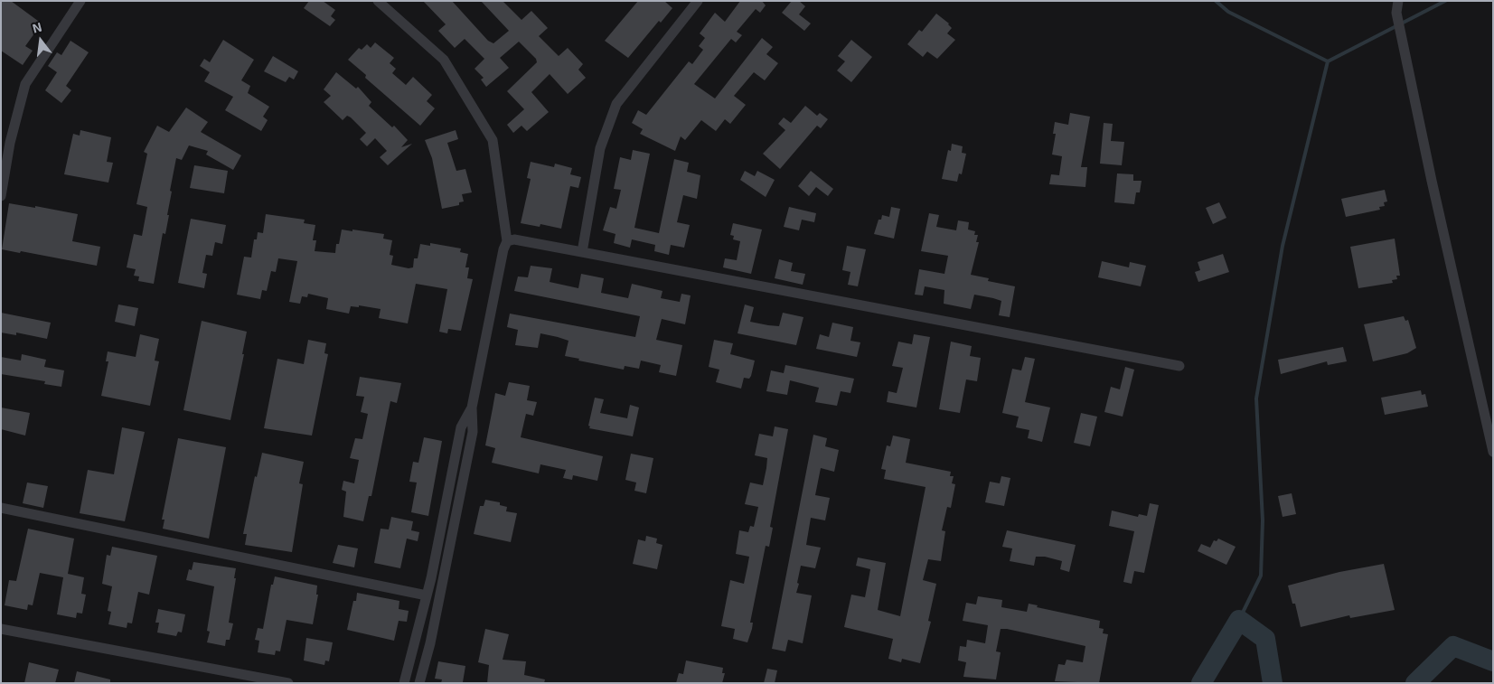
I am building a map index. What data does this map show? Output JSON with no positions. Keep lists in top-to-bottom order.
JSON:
{
  "north": "top"
}
